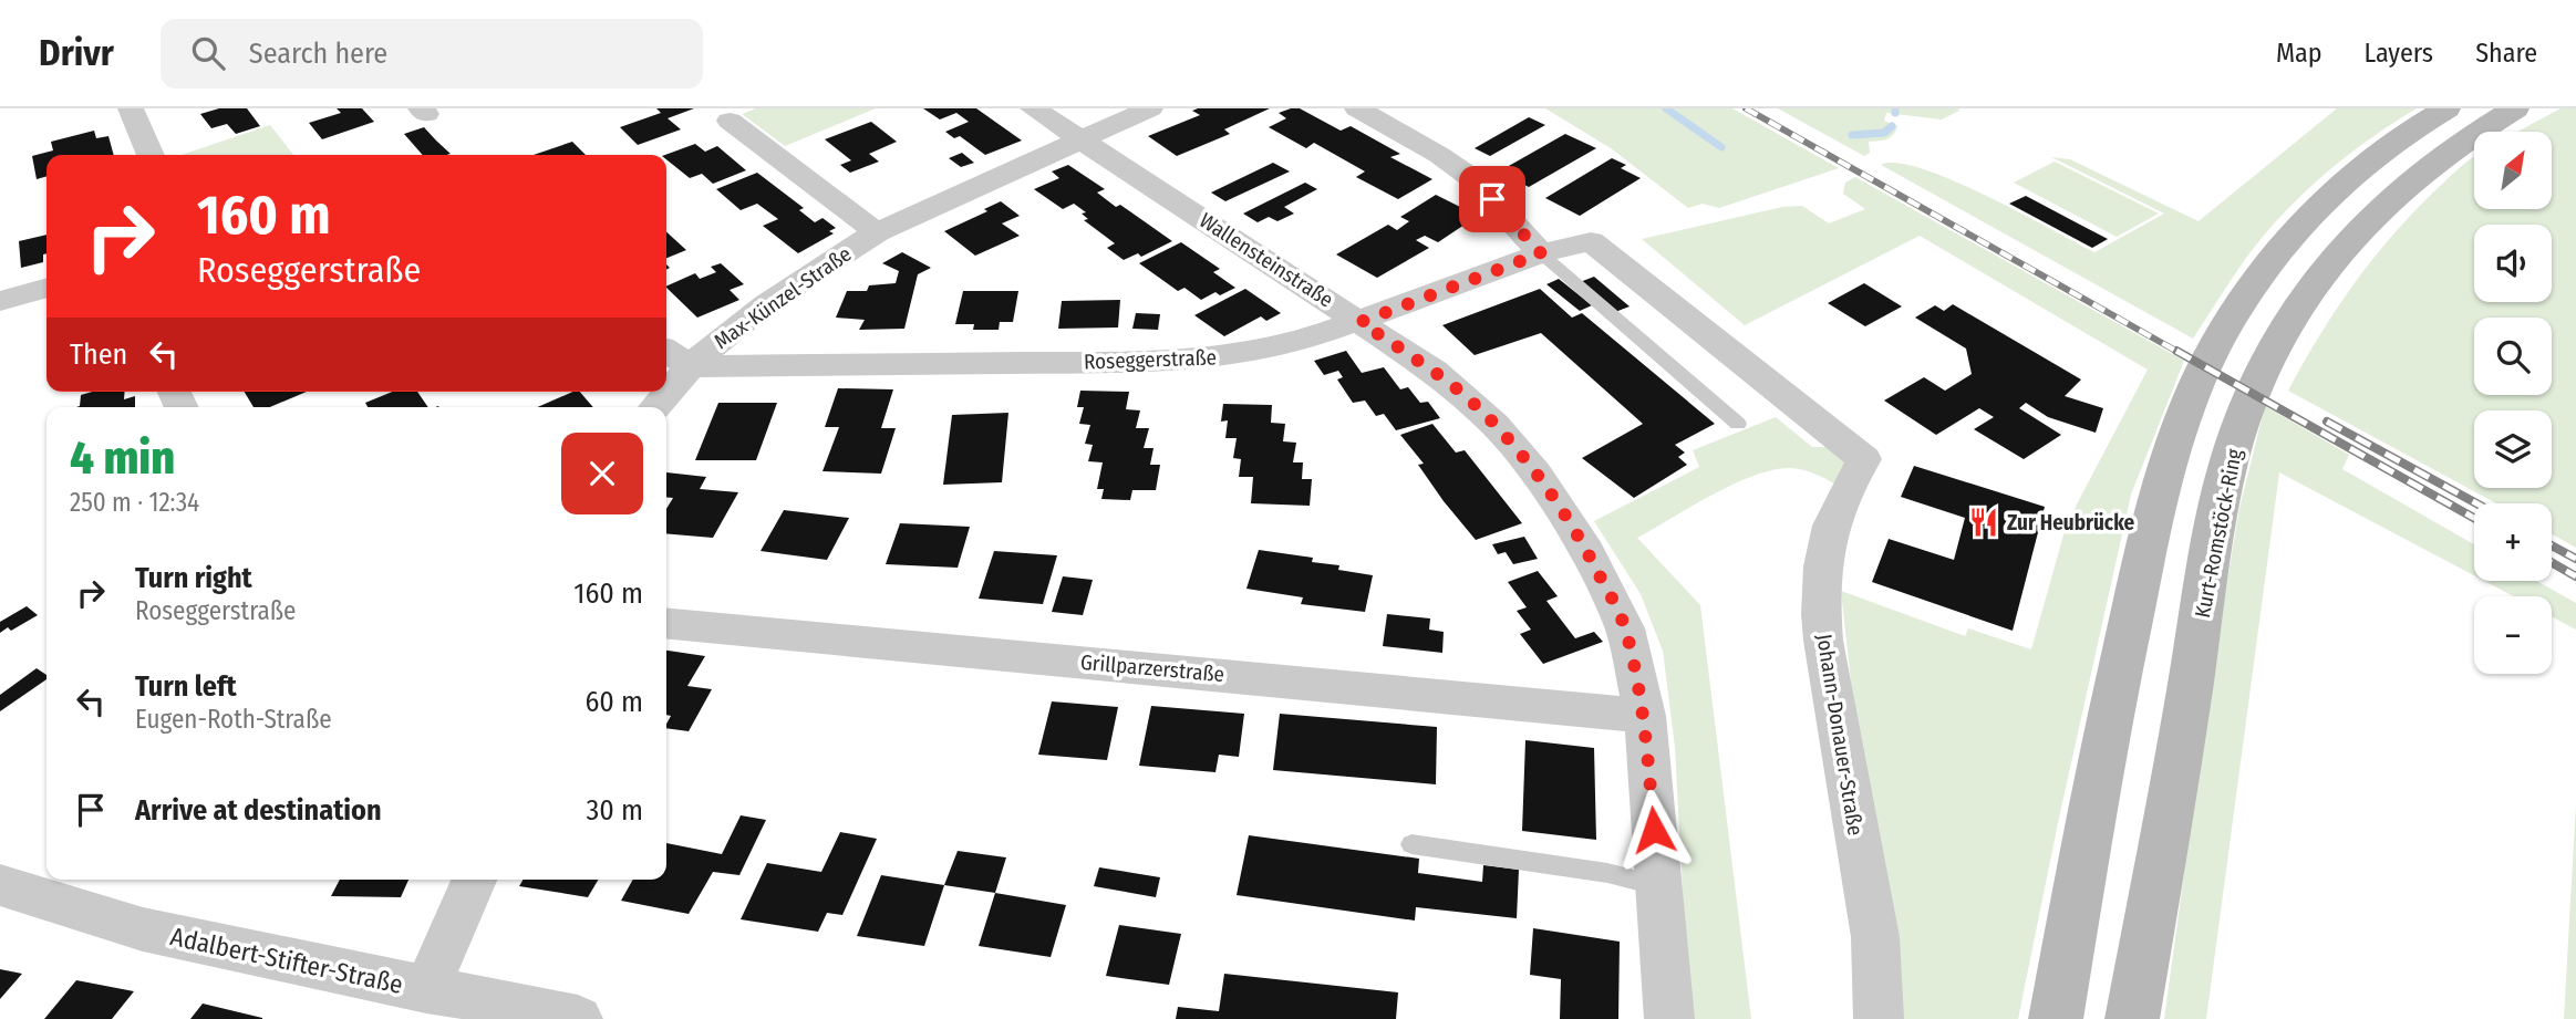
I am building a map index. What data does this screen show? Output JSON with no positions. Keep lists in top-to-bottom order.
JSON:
{
  "streets": {
    "main road": ["Kurt-Romstöck-Ring"],
    "street": [
      "Wallensteinstraße",
      "Max-Künzel-Straße",
      "Roseggerstraße",
      "Grillparzerstraße",
      "Johann-Donauer-Straße",
      "Adalbert-Stifter-Straße"
    ]
  },
  "crossings": [
    ["Wallensteinstraße", "Max-Künzel-Straße"],
    ["Wallensteinstraße", "Roseggerstraße"],
    ["Wallensteinstraße", "Grillparzerstraße"],
    ["Max-Künzel-Straße", "Roseggerstraße"],
    ["Roseggerstraße", "Johann-Donauer-Straße"]
  ],
  "places": {
    "restaurant": ["Zur Heubrücke"]
  },
  "north": "top right",
  "page": {
    "header": "Drivr",
    "search": "Search here",
    "nav": ["Map", "Layers", "Share"],
    "map_buttons": ["+", "−"],
    "turn": ["160 m", "Roseggerstraße"],
    "then": "Then",
    "heading": ["4 min", "250 m · 12:34"],
    "list": [
      {
        "name": "Turn right",
        "note": "Roseggerstraße",
        "value": "160 m"
      },
      {
        "name": "Turn left",
        "note": "Eugen-Roth-Straße",
        "value": "60 m"
      },
      {
        "name": "Arrive at destination",
        "value": "30 m"
      }
    ]
  }
}
